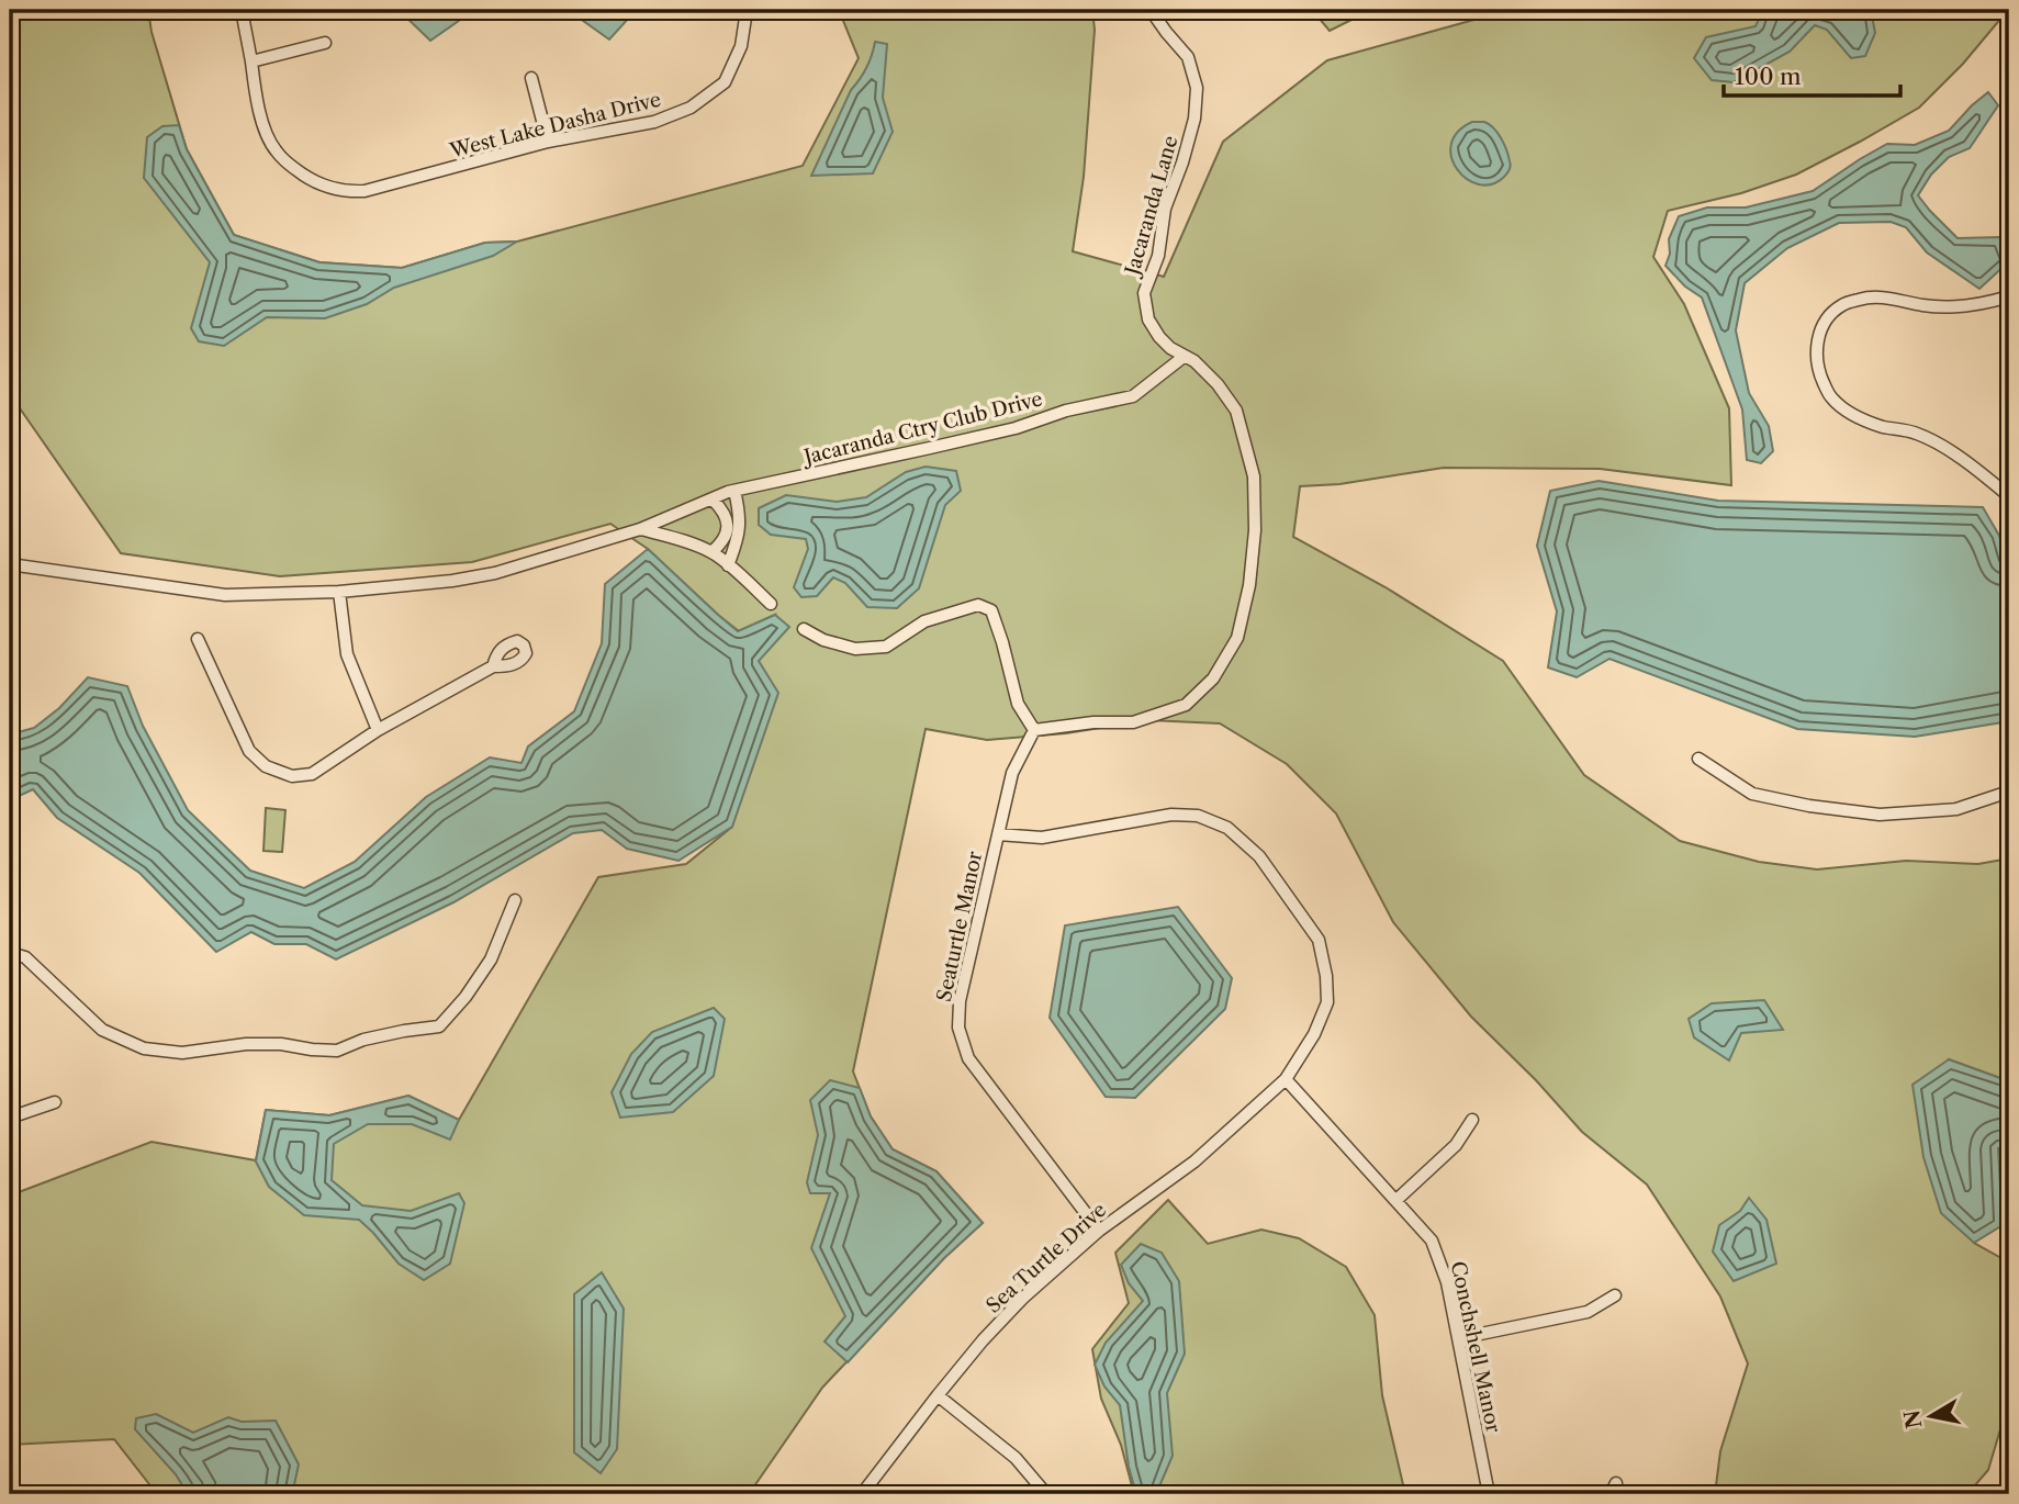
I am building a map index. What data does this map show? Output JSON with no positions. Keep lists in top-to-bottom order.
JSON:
{
  "streets": {
    "street": [
      "West Lake Dasha Drive",
      "Jacaranda Lane",
      "Jacaranda Ctry Club Drive",
      "Seaturtle Manor",
      "Sea Turtle Drive",
      "Conchshell Manor"
    ]
  },
  "crossings": [
    ["Jacaranda Lane", "Jacaranda Ctry Club Drive"],
    ["Jacaranda Lane", "Seaturtle Manor"],
    ["Seaturtle Manor", "Sea Turtle Drive"],
    ["Sea Turtle Drive", "Conchshell Manor"]
  ],
  "scale_bar": "100 m",
  "north": "left"
}
